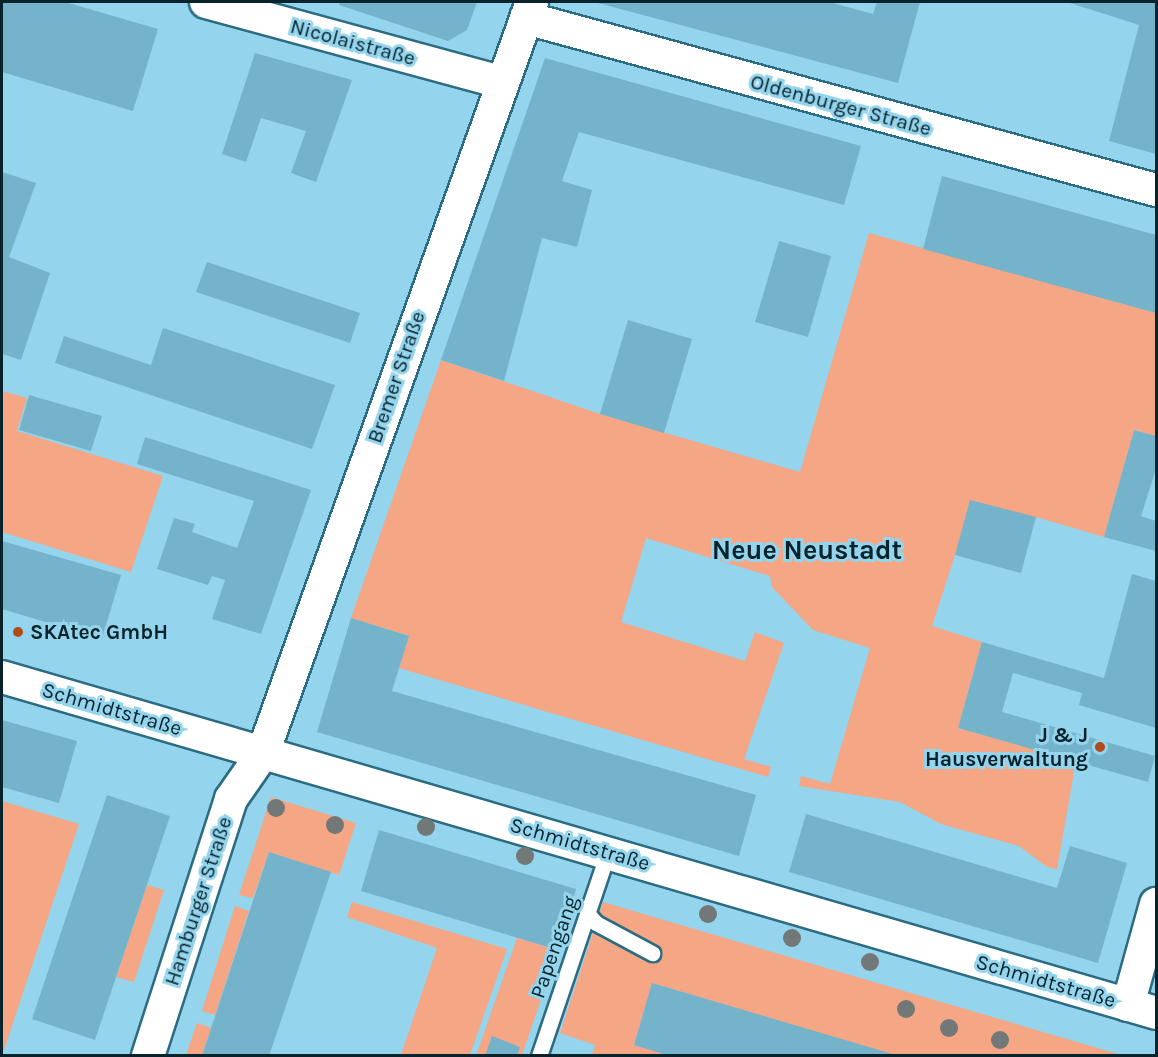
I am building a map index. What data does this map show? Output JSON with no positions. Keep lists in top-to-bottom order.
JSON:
{
  "streets": {
    "street": [
      "Nicolaistraße",
      "Oldenburger Straße",
      "Bremer Straße",
      "Schmidtstraße",
      "Hamburger Straße"
    ],
    "lane": ["Papengang"]
  },
  "crossings": [
    ["Nicolaistraße", "Bremer Straße"],
    ["Oldenburger Straße", "Bremer Straße"],
    ["Bremer Straße", "Schmidtstraße"],
    ["Bremer Straße", "Hamburger Straße"],
    ["Schmidtstraße", "Hamburger Straße"],
    ["Schmidtstraße", "Papengang"]
  ],
  "districts": ["Neue Neustadt"],
  "places": ["SKAtec GmbH", "J & J Hausverwaltung"]
}
